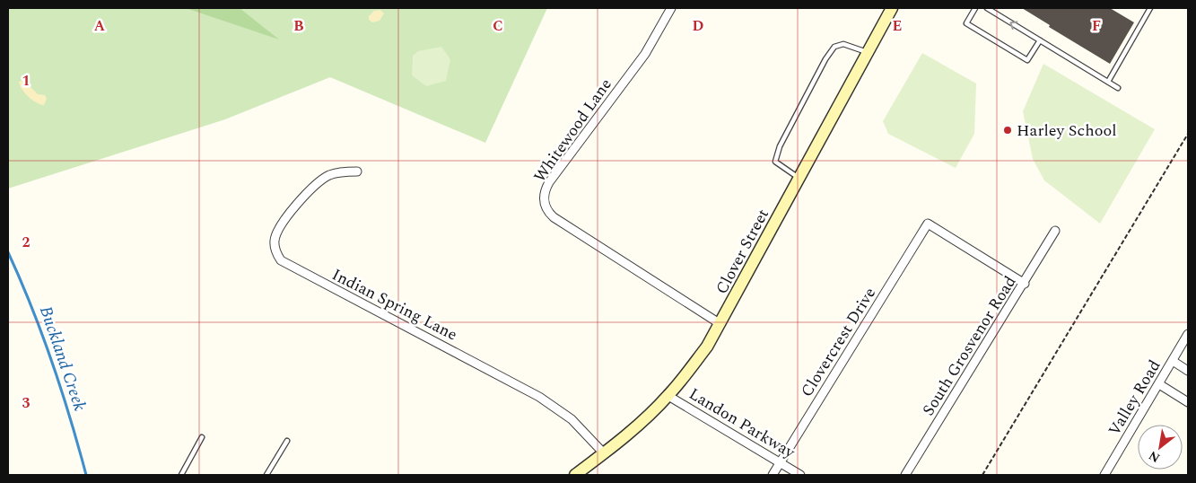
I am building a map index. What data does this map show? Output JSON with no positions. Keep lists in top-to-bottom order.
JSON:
{
  "streets": {
    "main road": ["Clover Street"],
    "street": [
      "Whitewood Lane",
      "Indian Spring Lane",
      "Clovercrest Drive",
      "South Grosvenor Road",
      "Valley Road",
      "Landon Parkway"
    ]
  },
  "crossings": [
    ["Whitewood Lane", "Clover Street"],
    ["Clover Street", "Indian Spring Lane"],
    ["Clover Street", "Landon Parkway"],
    ["Clovercrest Drive", "South Grosvenor Road"],
    ["Clovercrest Drive", "Landon Parkway"]
  ],
  "water": ["Buckland Creek"],
  "places": ["Harley School"],
  "north": "bottom left",
  "grid": {
    "columns": [
      "A",
      "B",
      "C",
      "D",
      "E",
      "F"
    ],
    "rows": ["1", "2", "3"]
  }
}
